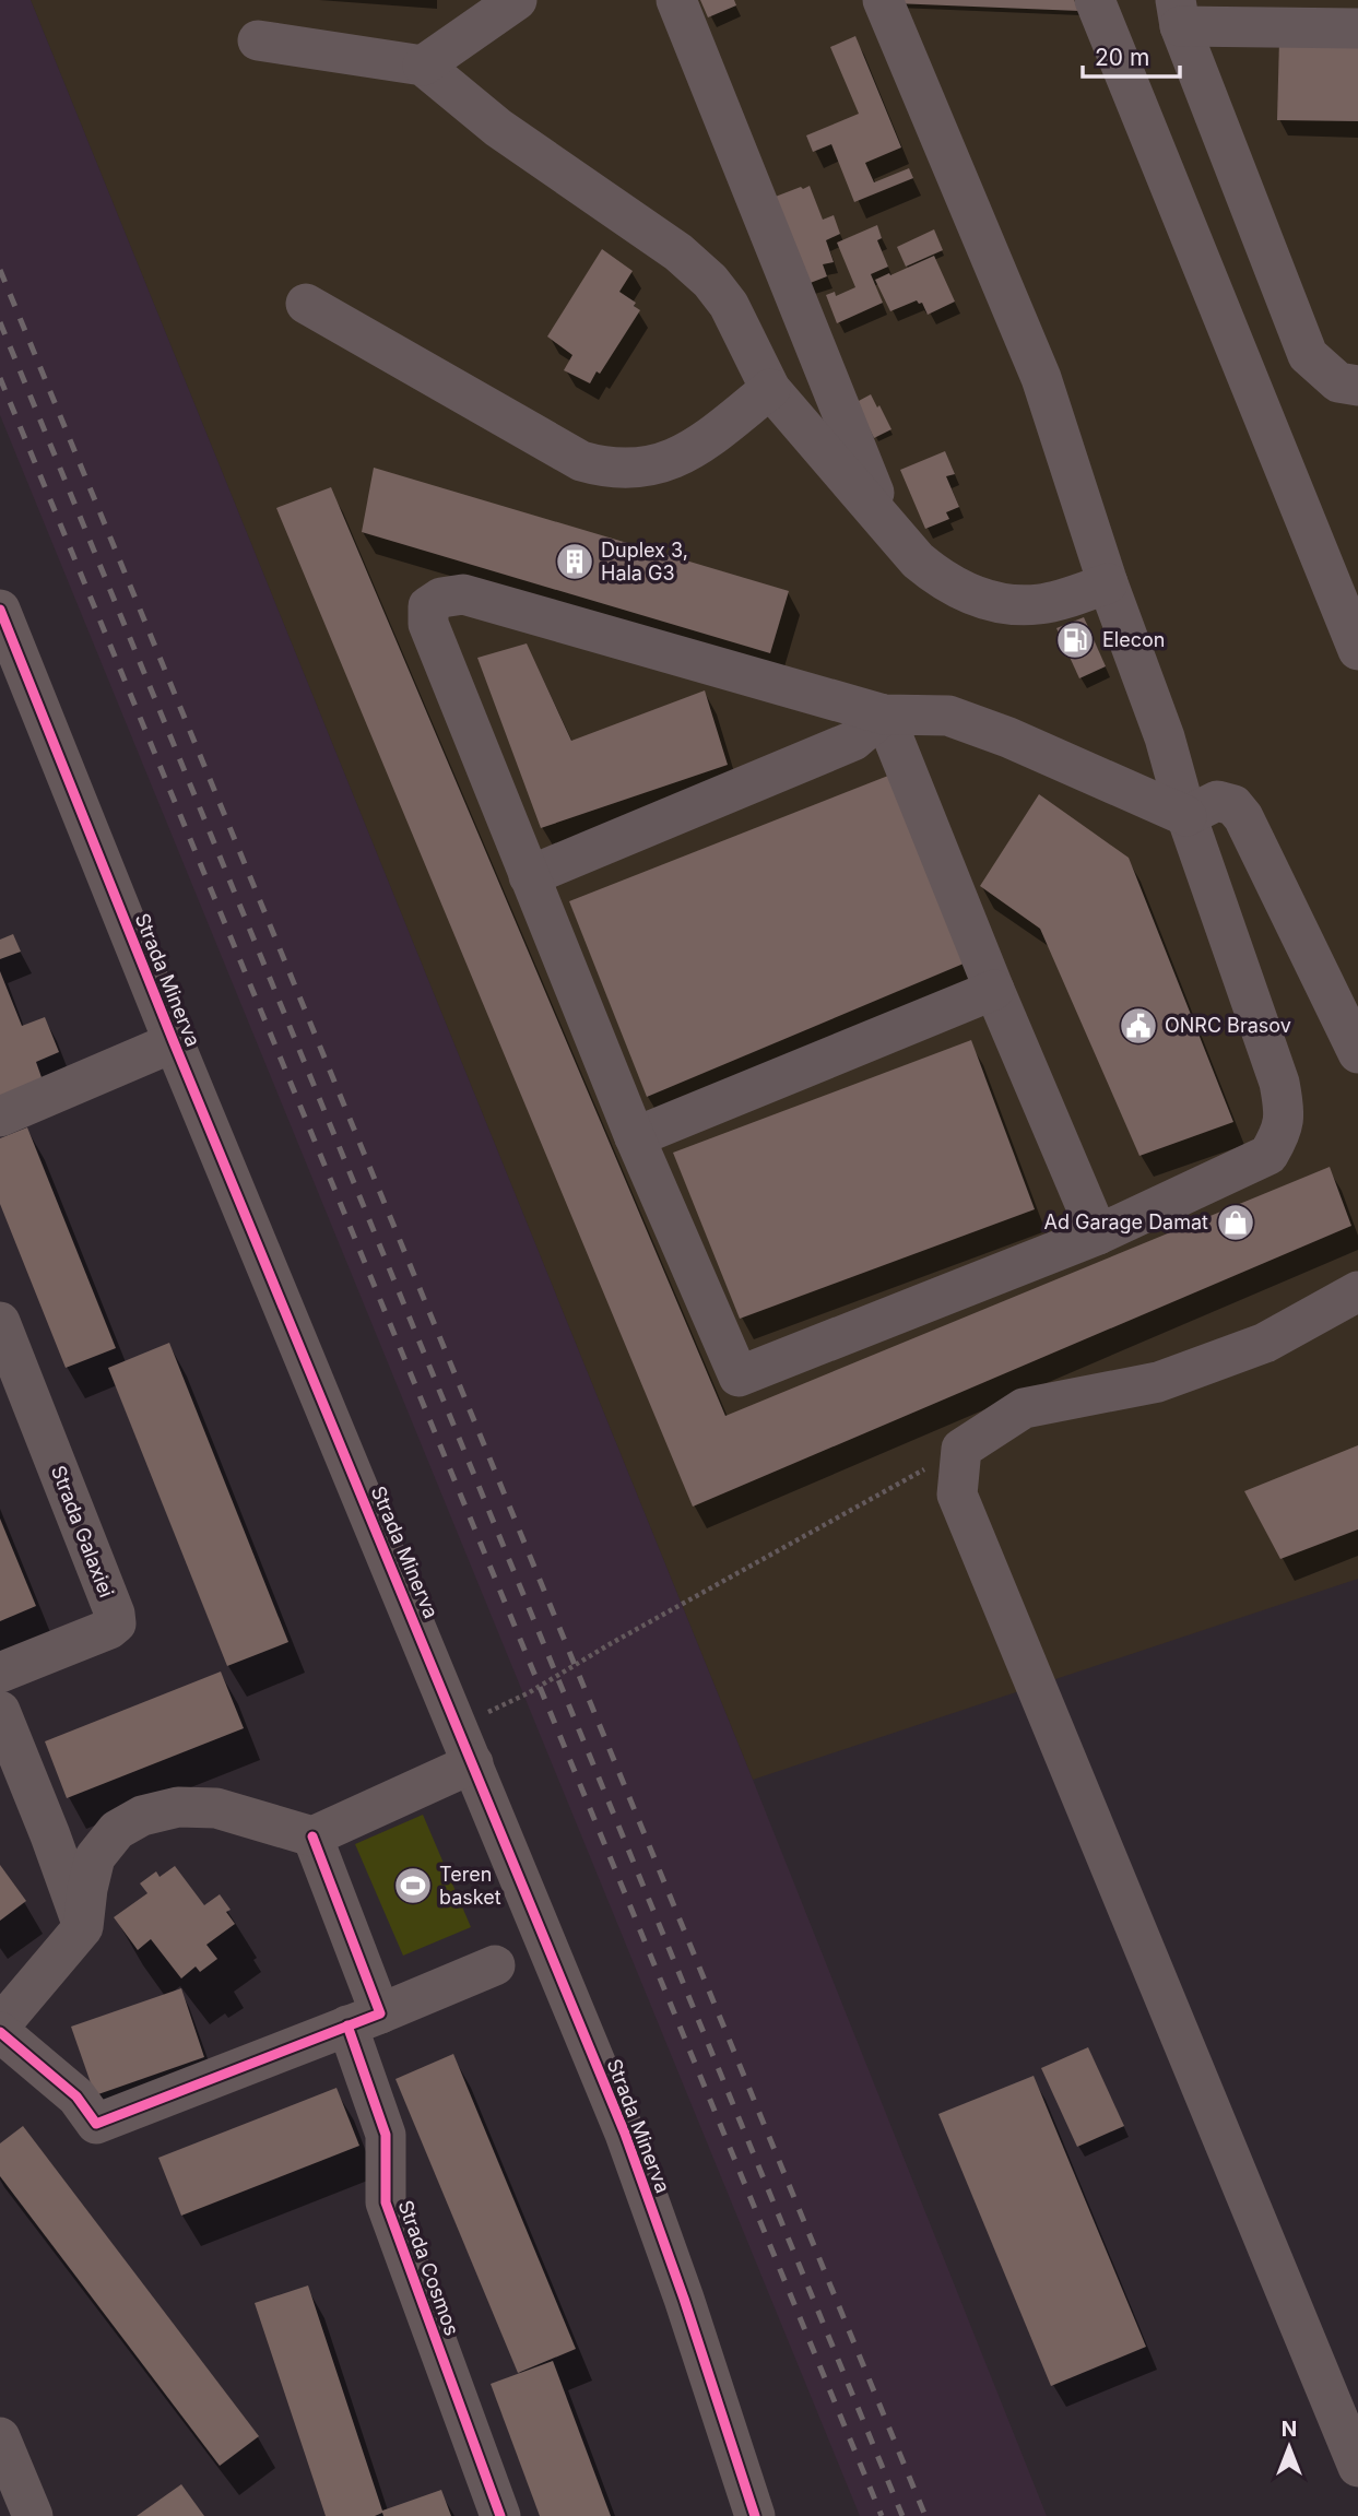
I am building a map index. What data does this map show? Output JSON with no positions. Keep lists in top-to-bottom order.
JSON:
{
  "streets": {
    "street": ["Strada Minerva", "Strada Galaxiei", "Strada Cosmos"]
  },
  "places": {
    "building": ["Duplex 3, Hala G3"],
    "fuel station": ["Elecon"],
    "public building": ["ONRC Brasov"],
    "shop": ["Ad Garage Damat"],
    "sports": ["Teren basket"]
  },
  "scale_bar": "20 m",
  "north": "top"
}
